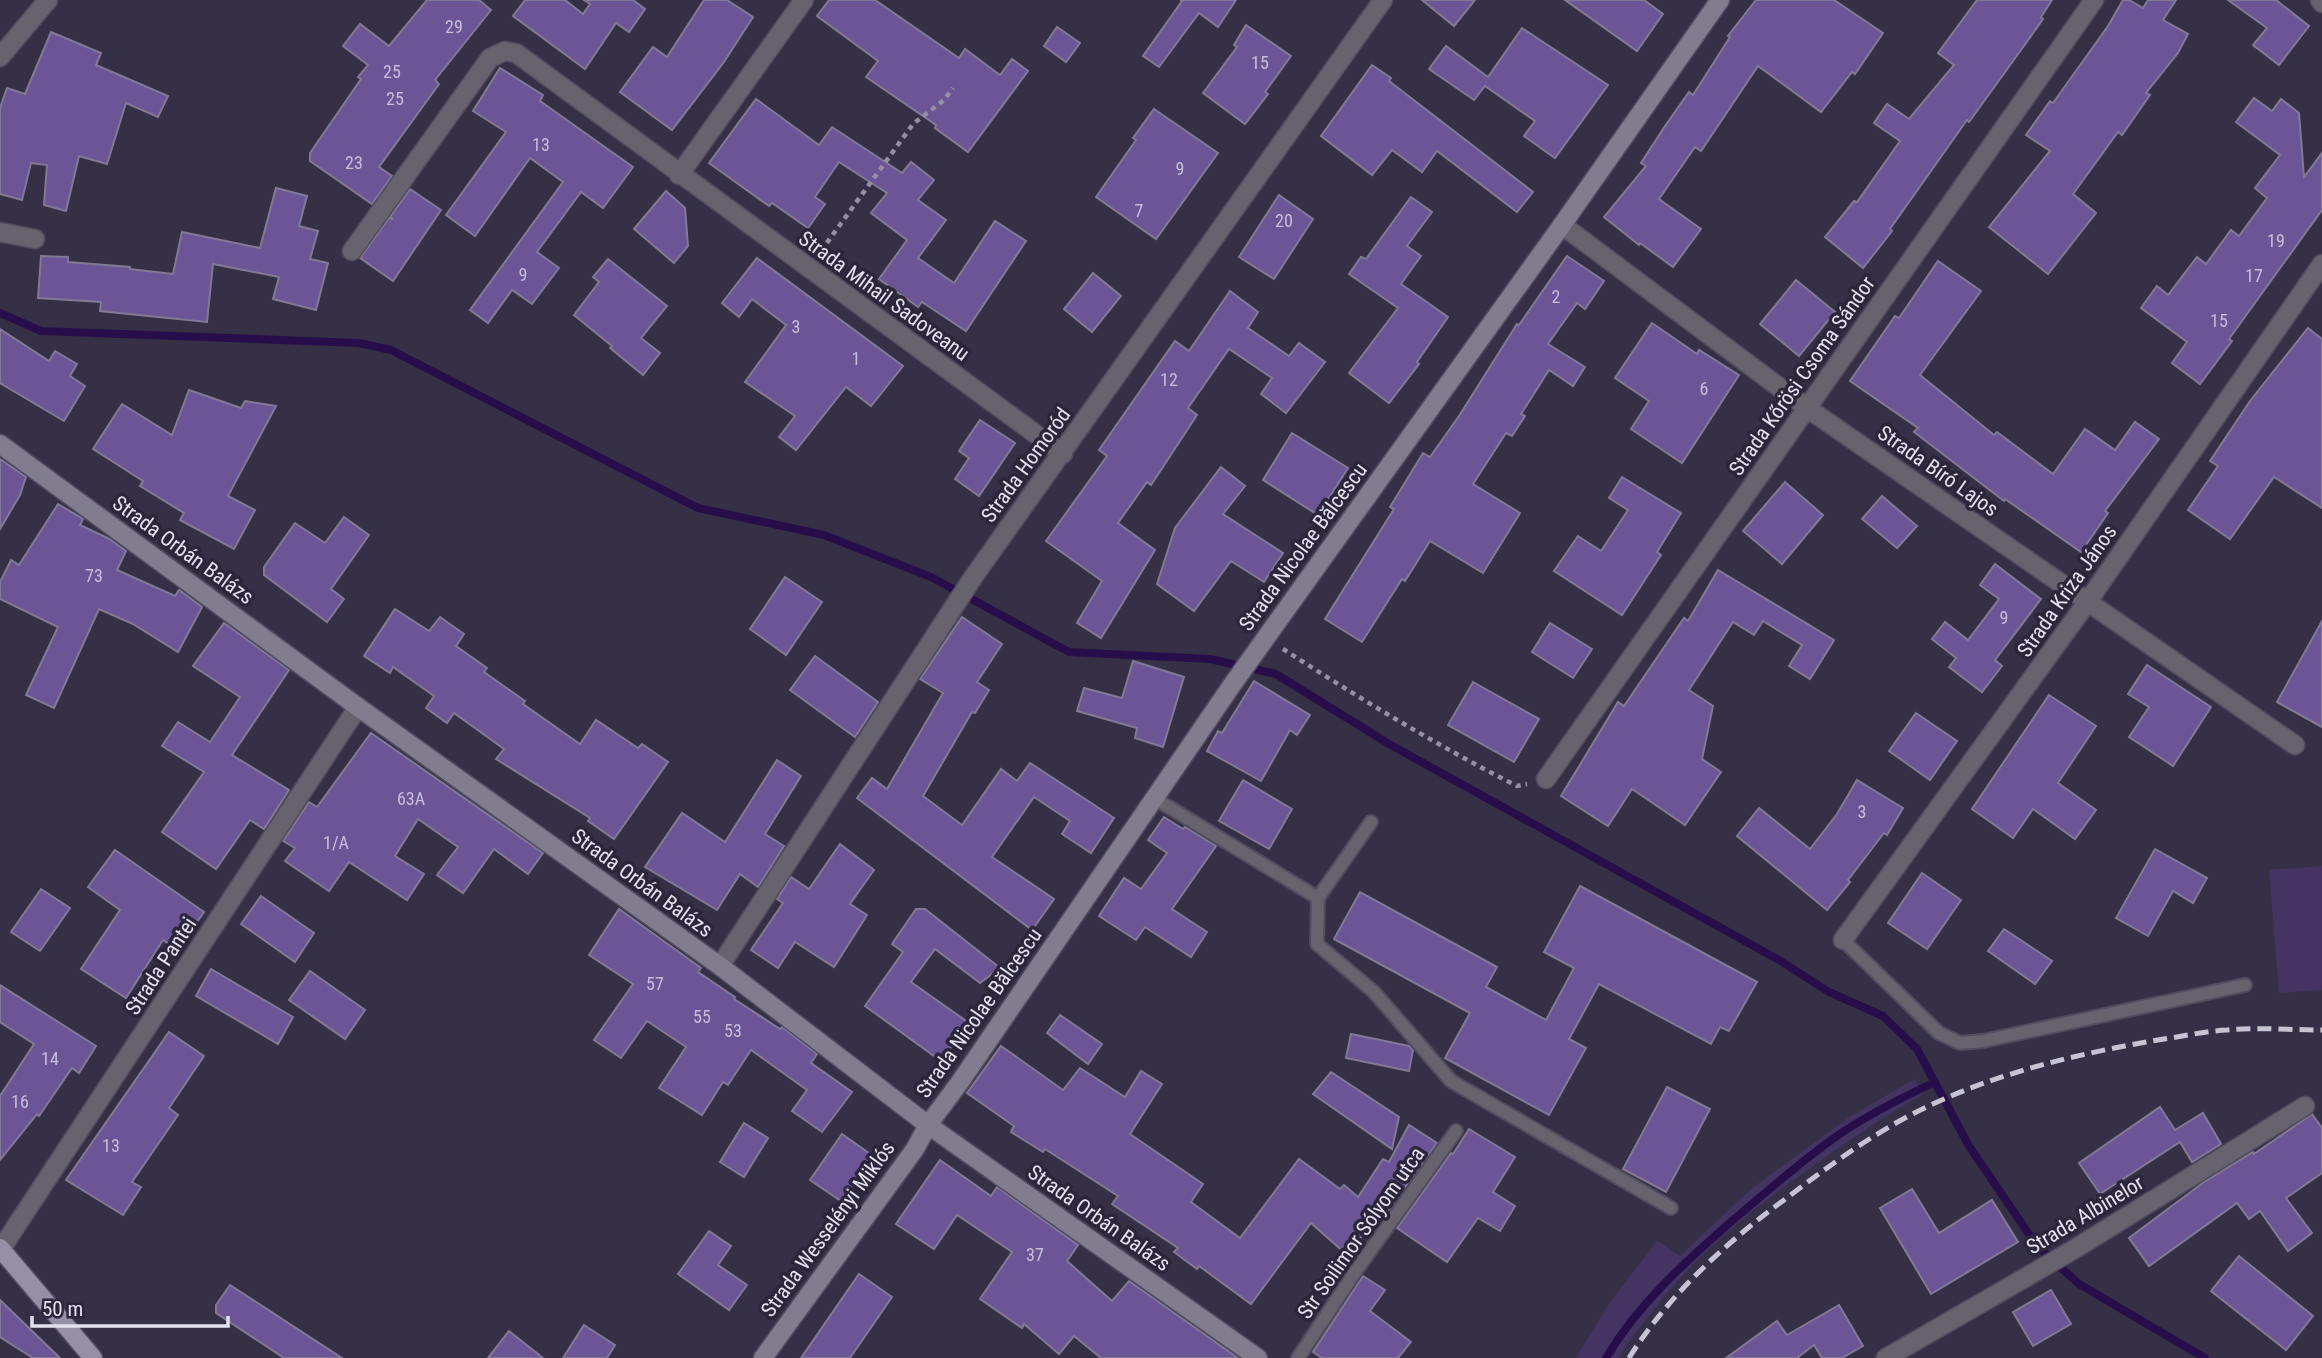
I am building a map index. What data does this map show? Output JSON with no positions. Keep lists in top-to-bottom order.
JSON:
{
  "streets": {
    "main road": ["Strada Nicolae Bălcescu", "Strada Orbán Balázs", "Strada Wesselényi Miklós"],
    "street": [
      "Strada Mihail Sadoveanu",
      "Strada Kőrösi Csoma Sándor",
      "Strada Homoród",
      "Strada Bíró Lajos",
      "Strada Kriza János",
      "Strada Pantei",
      "Strada Albinelor"
    ],
    "lane": ["Str Soilimor Sólyom utca"]
  },
  "crossings": [
    ["Strada Mihail Sadoveanu", "Strada Homoród"],
    ["Strada Kőrösi Csoma Sándor", "Strada Bíró Lajos"],
    ["Strada Homoród", "Strada Orbán Balázs"],
    ["Strada Bíró Lajos", "Strada Nicolae Bălcescu"],
    ["Strada Bíró Lajos", "Strada Kriza János"],
    ["Strada Nicolae Bălcescu", "Strada Orbán Balázs"],
    ["Strada Nicolae Bălcescu", "Strada Wesselényi Miklós"],
    ["Strada Orbán Balázs", "Strada Pantei"],
    ["Strada Orbán Balázs", "Strada Wesselényi Miklós"]
  ],
  "house_numbers": [
    "29",
    "15",
    "25",
    "25",
    "13",
    "23",
    "9",
    "7",
    "20",
    "19",
    "9",
    "17",
    "2",
    "15",
    "3",
    "1",
    "12",
    "6",
    "73",
    "9",
    "63A",
    "3",
    "1/A",
    "57",
    "55",
    "53",
    "14",
    "16",
    "13",
    "37"
  ],
  "scale_bar": "50 m"
}
